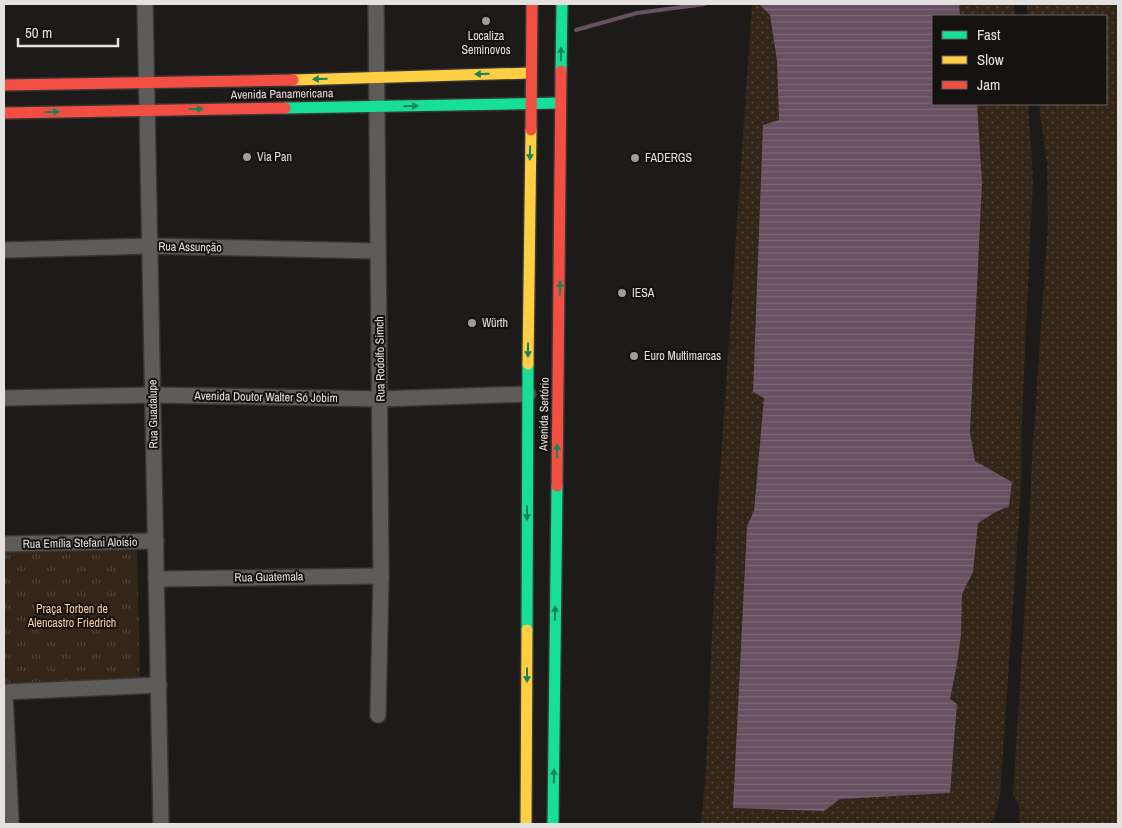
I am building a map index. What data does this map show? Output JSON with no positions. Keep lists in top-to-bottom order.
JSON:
{
  "streets": {
    "main road": ["Avenida Panamericana", "Avenida Sertório"],
    "street": [
      "Rua Assunção",
      "Rua Rodolfo Simch",
      "Avenida Doutor Walter Só Jobim",
      "Rua Guadalupe",
      "Rua Emília Stefani Aloísio",
      "Rua Guatemala"
    ]
  },
  "crossings": [
    ["Avenida Panamericana", "Rua Rodolfo Simch"],
    ["Avenida Panamericana", "Rua Guadalupe"],
    ["Avenida Panamericana", "Avenida Sertório"],
    ["Rua Assunção", "Rua Rodolfo Simch"],
    ["Rua Assunção", "Rua Guadalupe"],
    ["Rua Rodolfo Simch", "Avenida Doutor Walter Só Jobim"],
    ["Rua Rodolfo Simch", "Rua Guatemala"],
    ["Avenida Doutor Walter Só Jobim", "Rua Guadalupe"],
    ["Avenida Doutor Walter Só Jobim", "Avenida Sertório"],
    ["Rua Guadalupe", "Rua Emília Stefani Aloísio"],
    ["Rua Guadalupe", "Rua Guatemala"]
  ],
  "parks": ["Praça Torben de Alencastro Friedrich"],
  "places": [
    "Localiza Seminovos",
    "Via Pan",
    "FADERGS",
    "IESA",
    "Würth",
    "Euro Multimarcas"
  ],
  "legend": ["Fast", "Slow", "Jam"],
  "scale_bar": "50 m"
}
